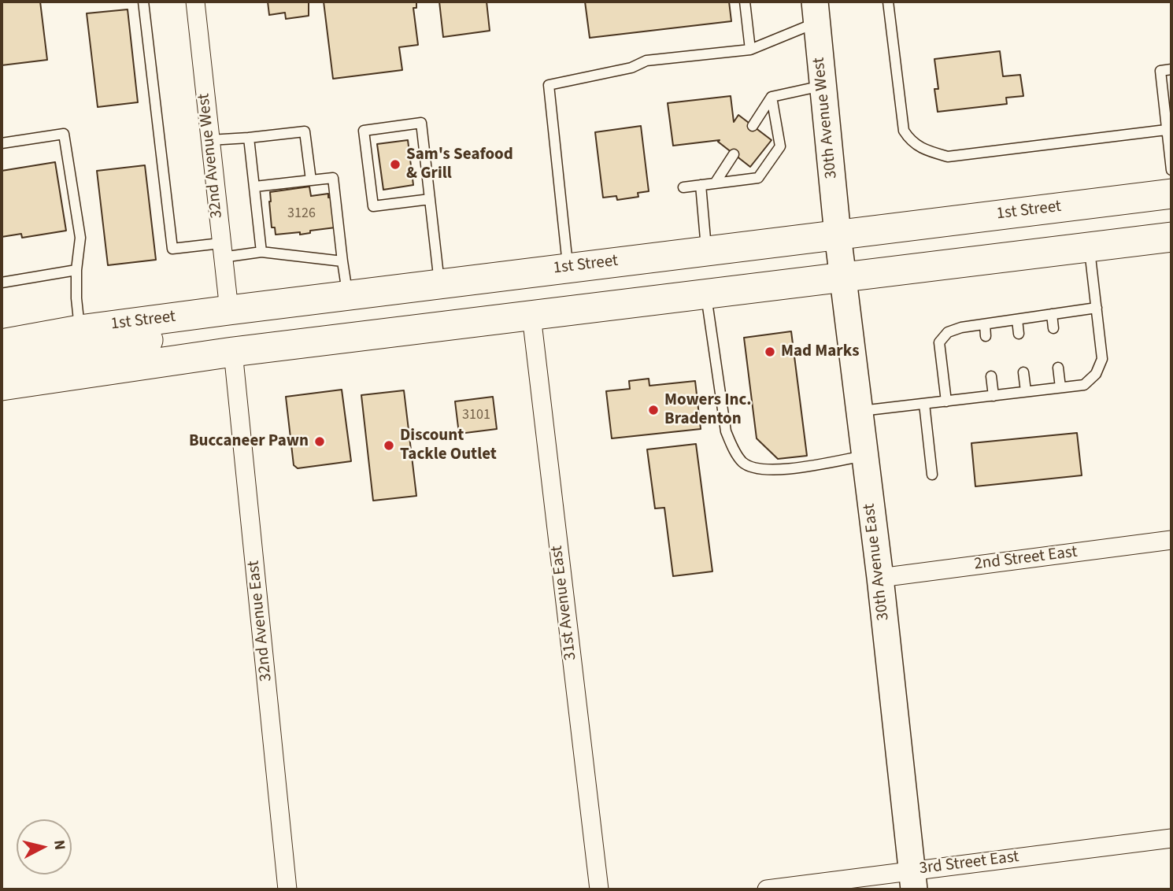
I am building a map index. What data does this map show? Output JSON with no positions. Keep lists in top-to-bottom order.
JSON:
{
  "streets": {
    "main road": ["1st Street"],
    "street": [
      "30th Avenue West",
      "32nd Avenue West",
      "2nd Street East",
      "30th Avenue East",
      "31st Avenue East",
      "32nd Avenue East",
      "3rd Street East"
    ]
  },
  "crossings": [
    ["30th Avenue West", "1st Street"],
    ["30th Avenue West", "30th Avenue East"],
    ["32nd Avenue West", "1st Street"],
    ["1st Street", "30th Avenue East"],
    ["2nd Street East", "30th Avenue East"],
    ["30th Avenue East", "3rd Street East"]
  ],
  "places": [
    "Sam's Seafood & Grill",
    "Mad Marks",
    "Mowers Inc. Bradenton",
    "Buccaneer Pawn",
    "Discount Tackle Outlet"
  ],
  "house_numbers": ["3126", "3101"],
  "north": "right"
}
